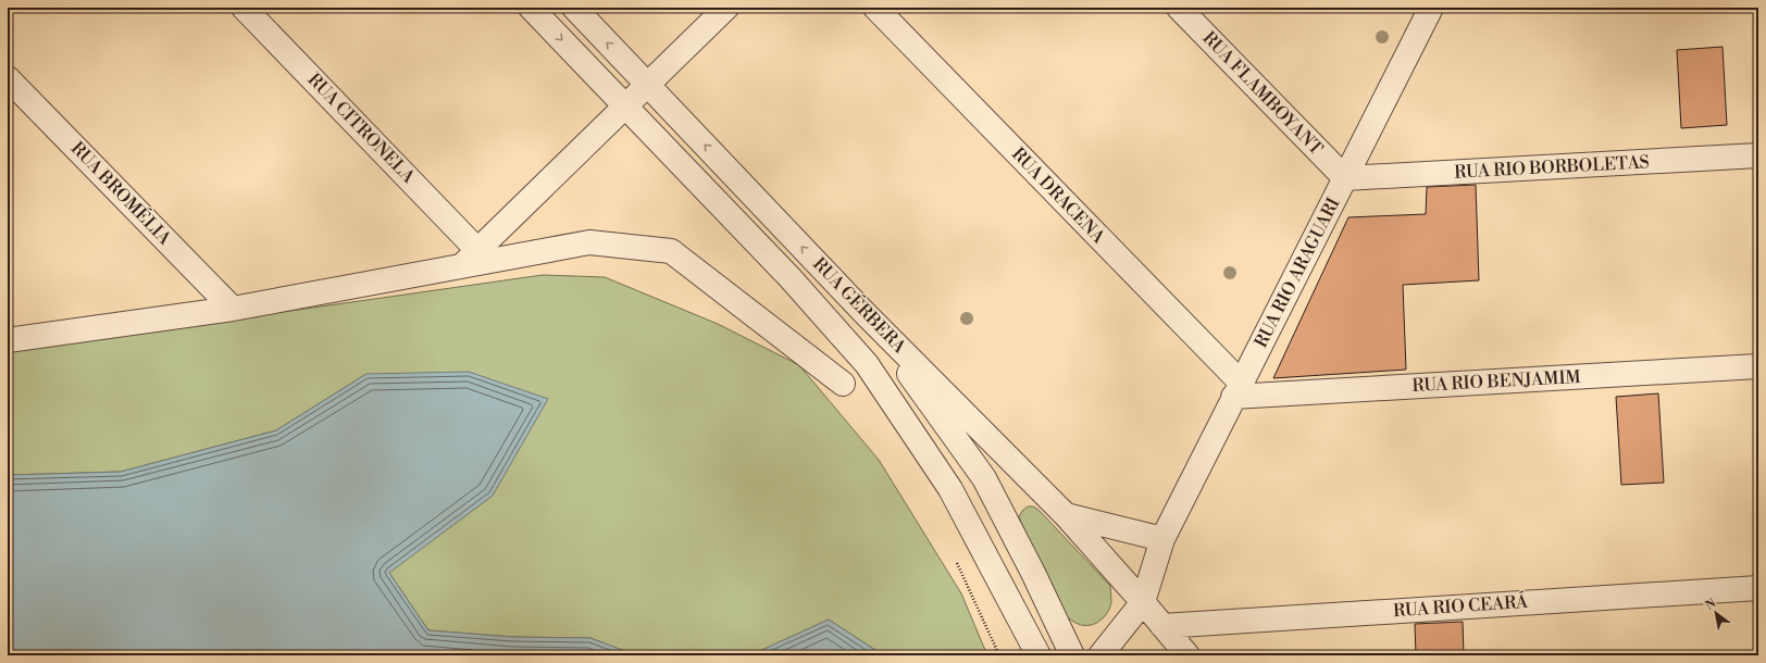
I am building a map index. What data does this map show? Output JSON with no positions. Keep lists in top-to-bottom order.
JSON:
{
  "streets": {
    "street": [
      "RUA FLAMBOYANT",
      "RUA CITRONELA",
      "RUA RIO BORBOLETAS",
      "RUA BROMÉLIA",
      "RUA DRACENA",
      "RUA RIO ARAGUARI",
      "RUA GÉRBERA",
      "RUA RIO BENJAMIM",
      "RUA RIO CEARÁ"
    ]
  },
  "crossings": [
    ["RUA FLAMBOYANT", "RUA RIO BORBOLETAS"],
    ["RUA FLAMBOYANT", "RUA RIO ARAGUARI"],
    ["RUA RIO BORBOLETAS", "RUA RIO ARAGUARI"],
    ["RUA DRACENA", "RUA RIO ARAGUARI"],
    ["RUA DRACENA", "RUA RIO BENJAMIM"],
    ["RUA RIO ARAGUARI", "RUA GÉRBERA"],
    ["RUA RIO ARAGUARI", "RUA RIO BENJAMIM"],
    ["RUA GÉRBERA", "RUA RIO CEARÁ"]
  ],
  "north": "top left"
}
